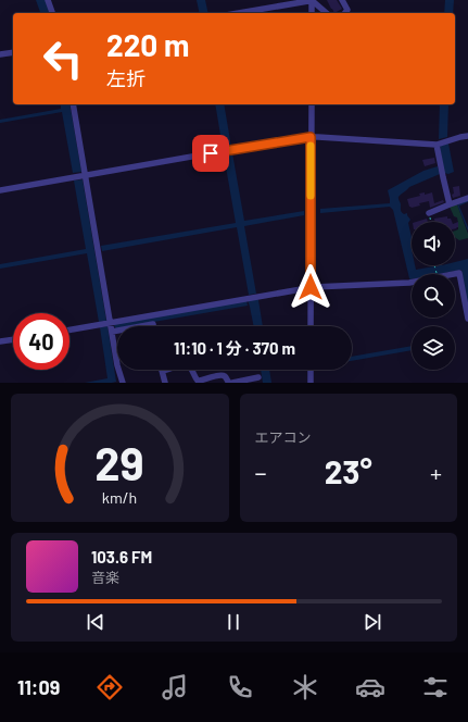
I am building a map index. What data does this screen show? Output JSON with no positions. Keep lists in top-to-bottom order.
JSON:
{
  "page": {
    "turn": ["220 m", "左折"],
    "limit": "40",
    "trip": "11:10 · 1 分 · 370 m",
    "tile": "エアコン",
    "heat": ["−", "23°", "+"],
    "song": ["103.6 FM", "音楽"],
    "tabs": "11:09",
    "gauge": ["29", "km/h"]
  }
}
